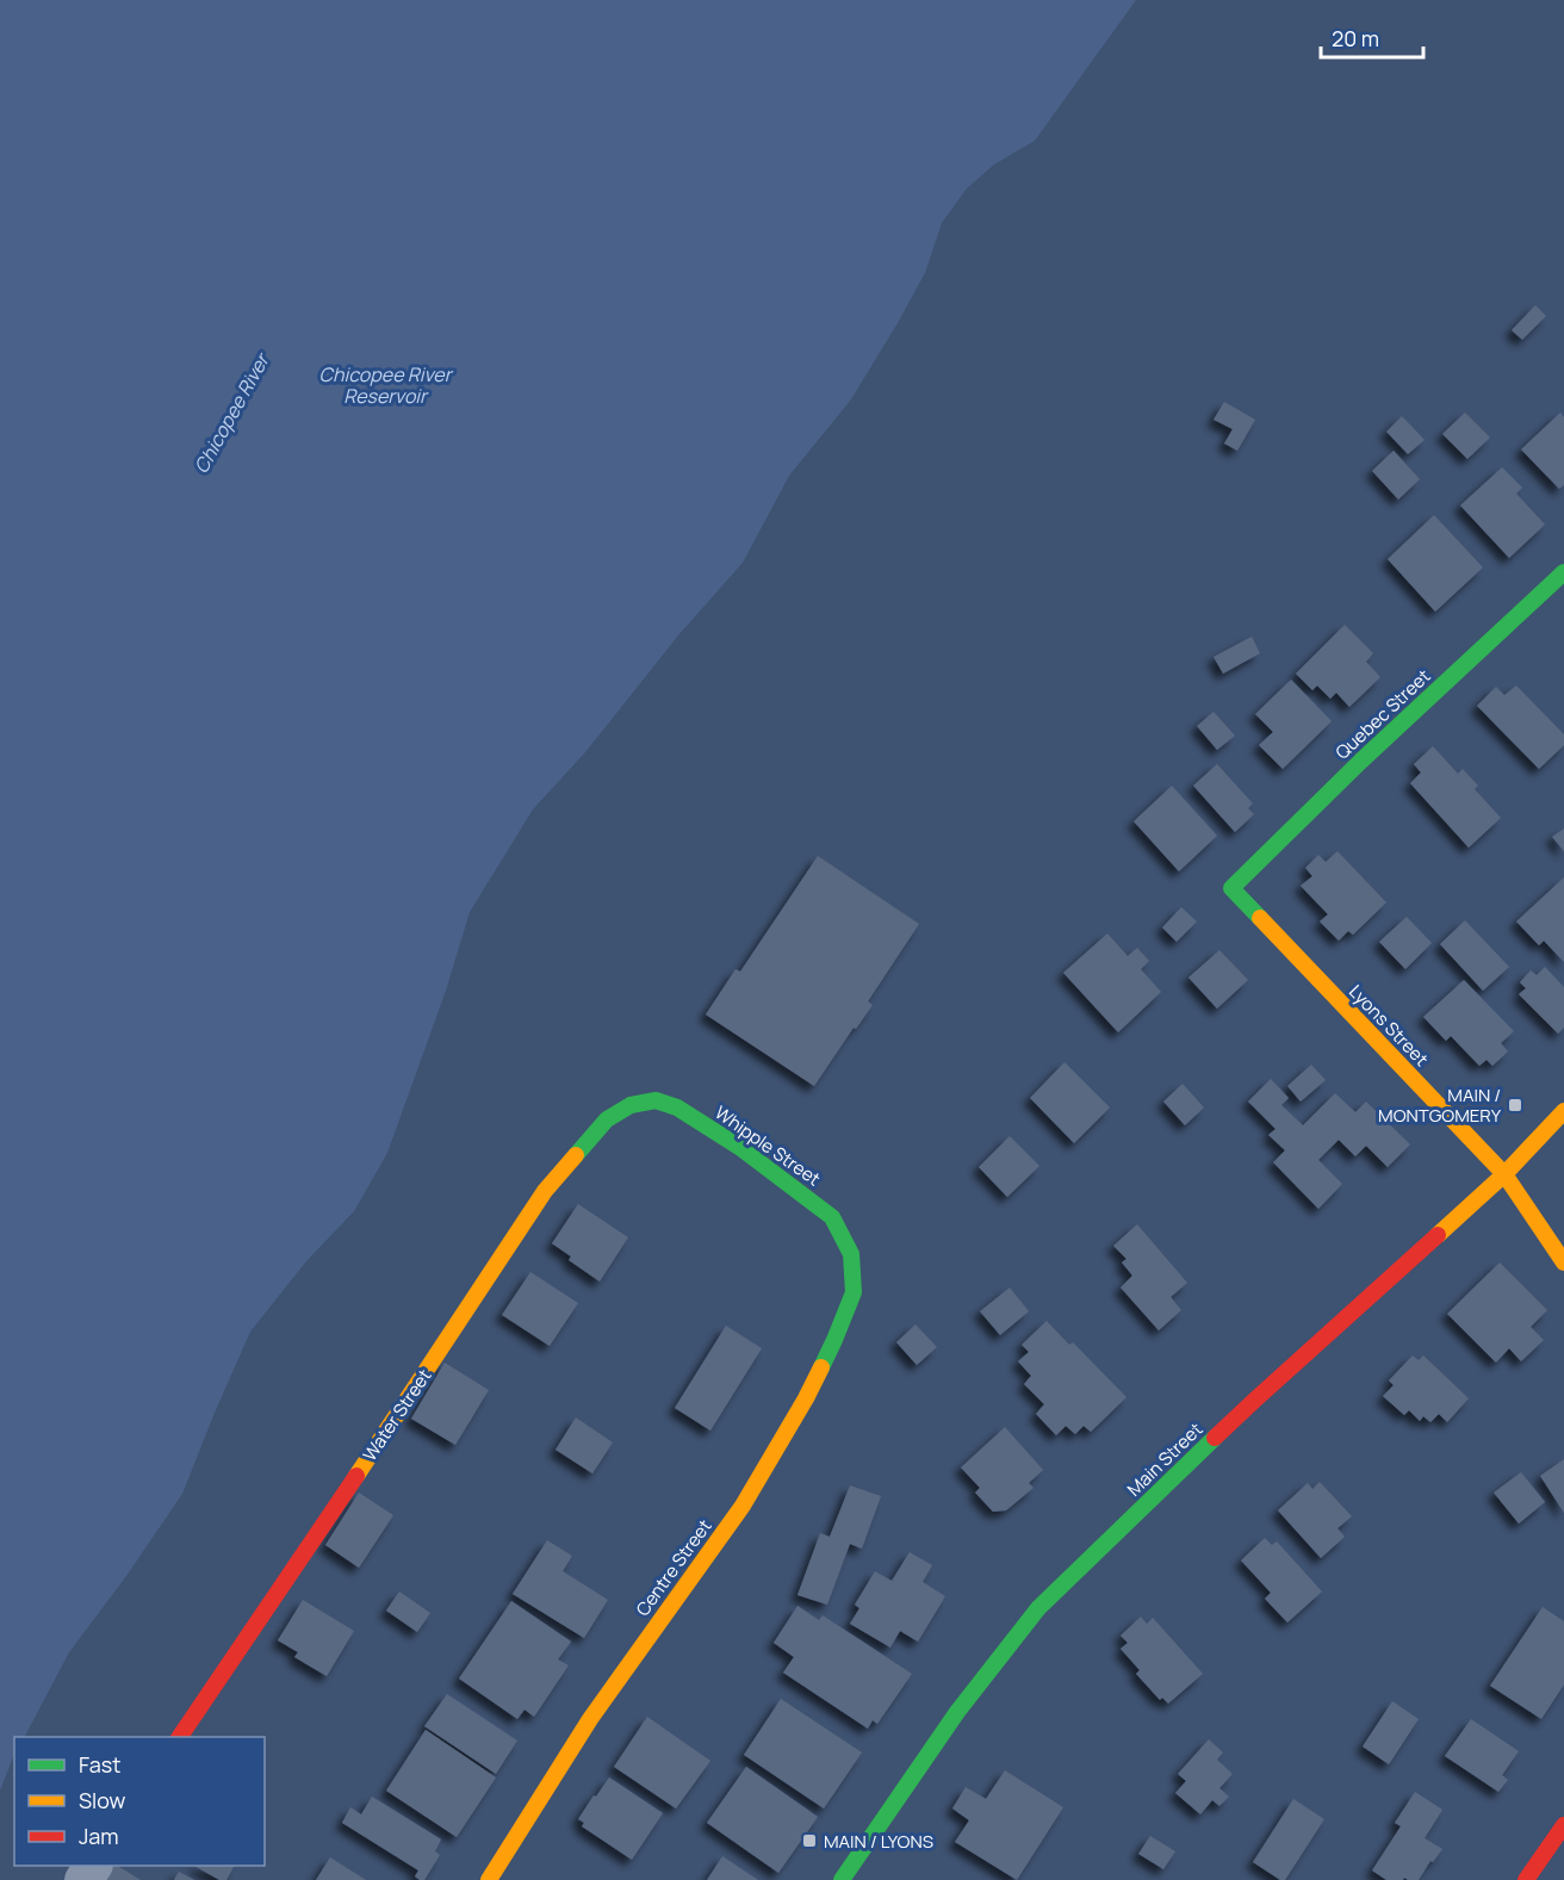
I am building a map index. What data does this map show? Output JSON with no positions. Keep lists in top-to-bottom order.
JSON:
{
  "streets": {
    "street": [
      "Quebec Street",
      "Lyons Street",
      "Whipple Street",
      "Water Street",
      "Main Street",
      "Centre Street"
    ]
  },
  "crossings": [
    ["Quebec Street", "Lyons Street"],
    ["Lyons Street", "Main Street"],
    ["Whipple Street", "Water Street"],
    ["Whipple Street", "Centre Street"]
  ],
  "water": ["Chicopee River Reservoir", "Chicopee River"],
  "places": {
    "transit": ["MAIN / MONTGOMERY", "MAIN / LYONS"]
  },
  "legend": ["Fast", "Slow", "Jam"],
  "scale_bar": "20 m"
}
